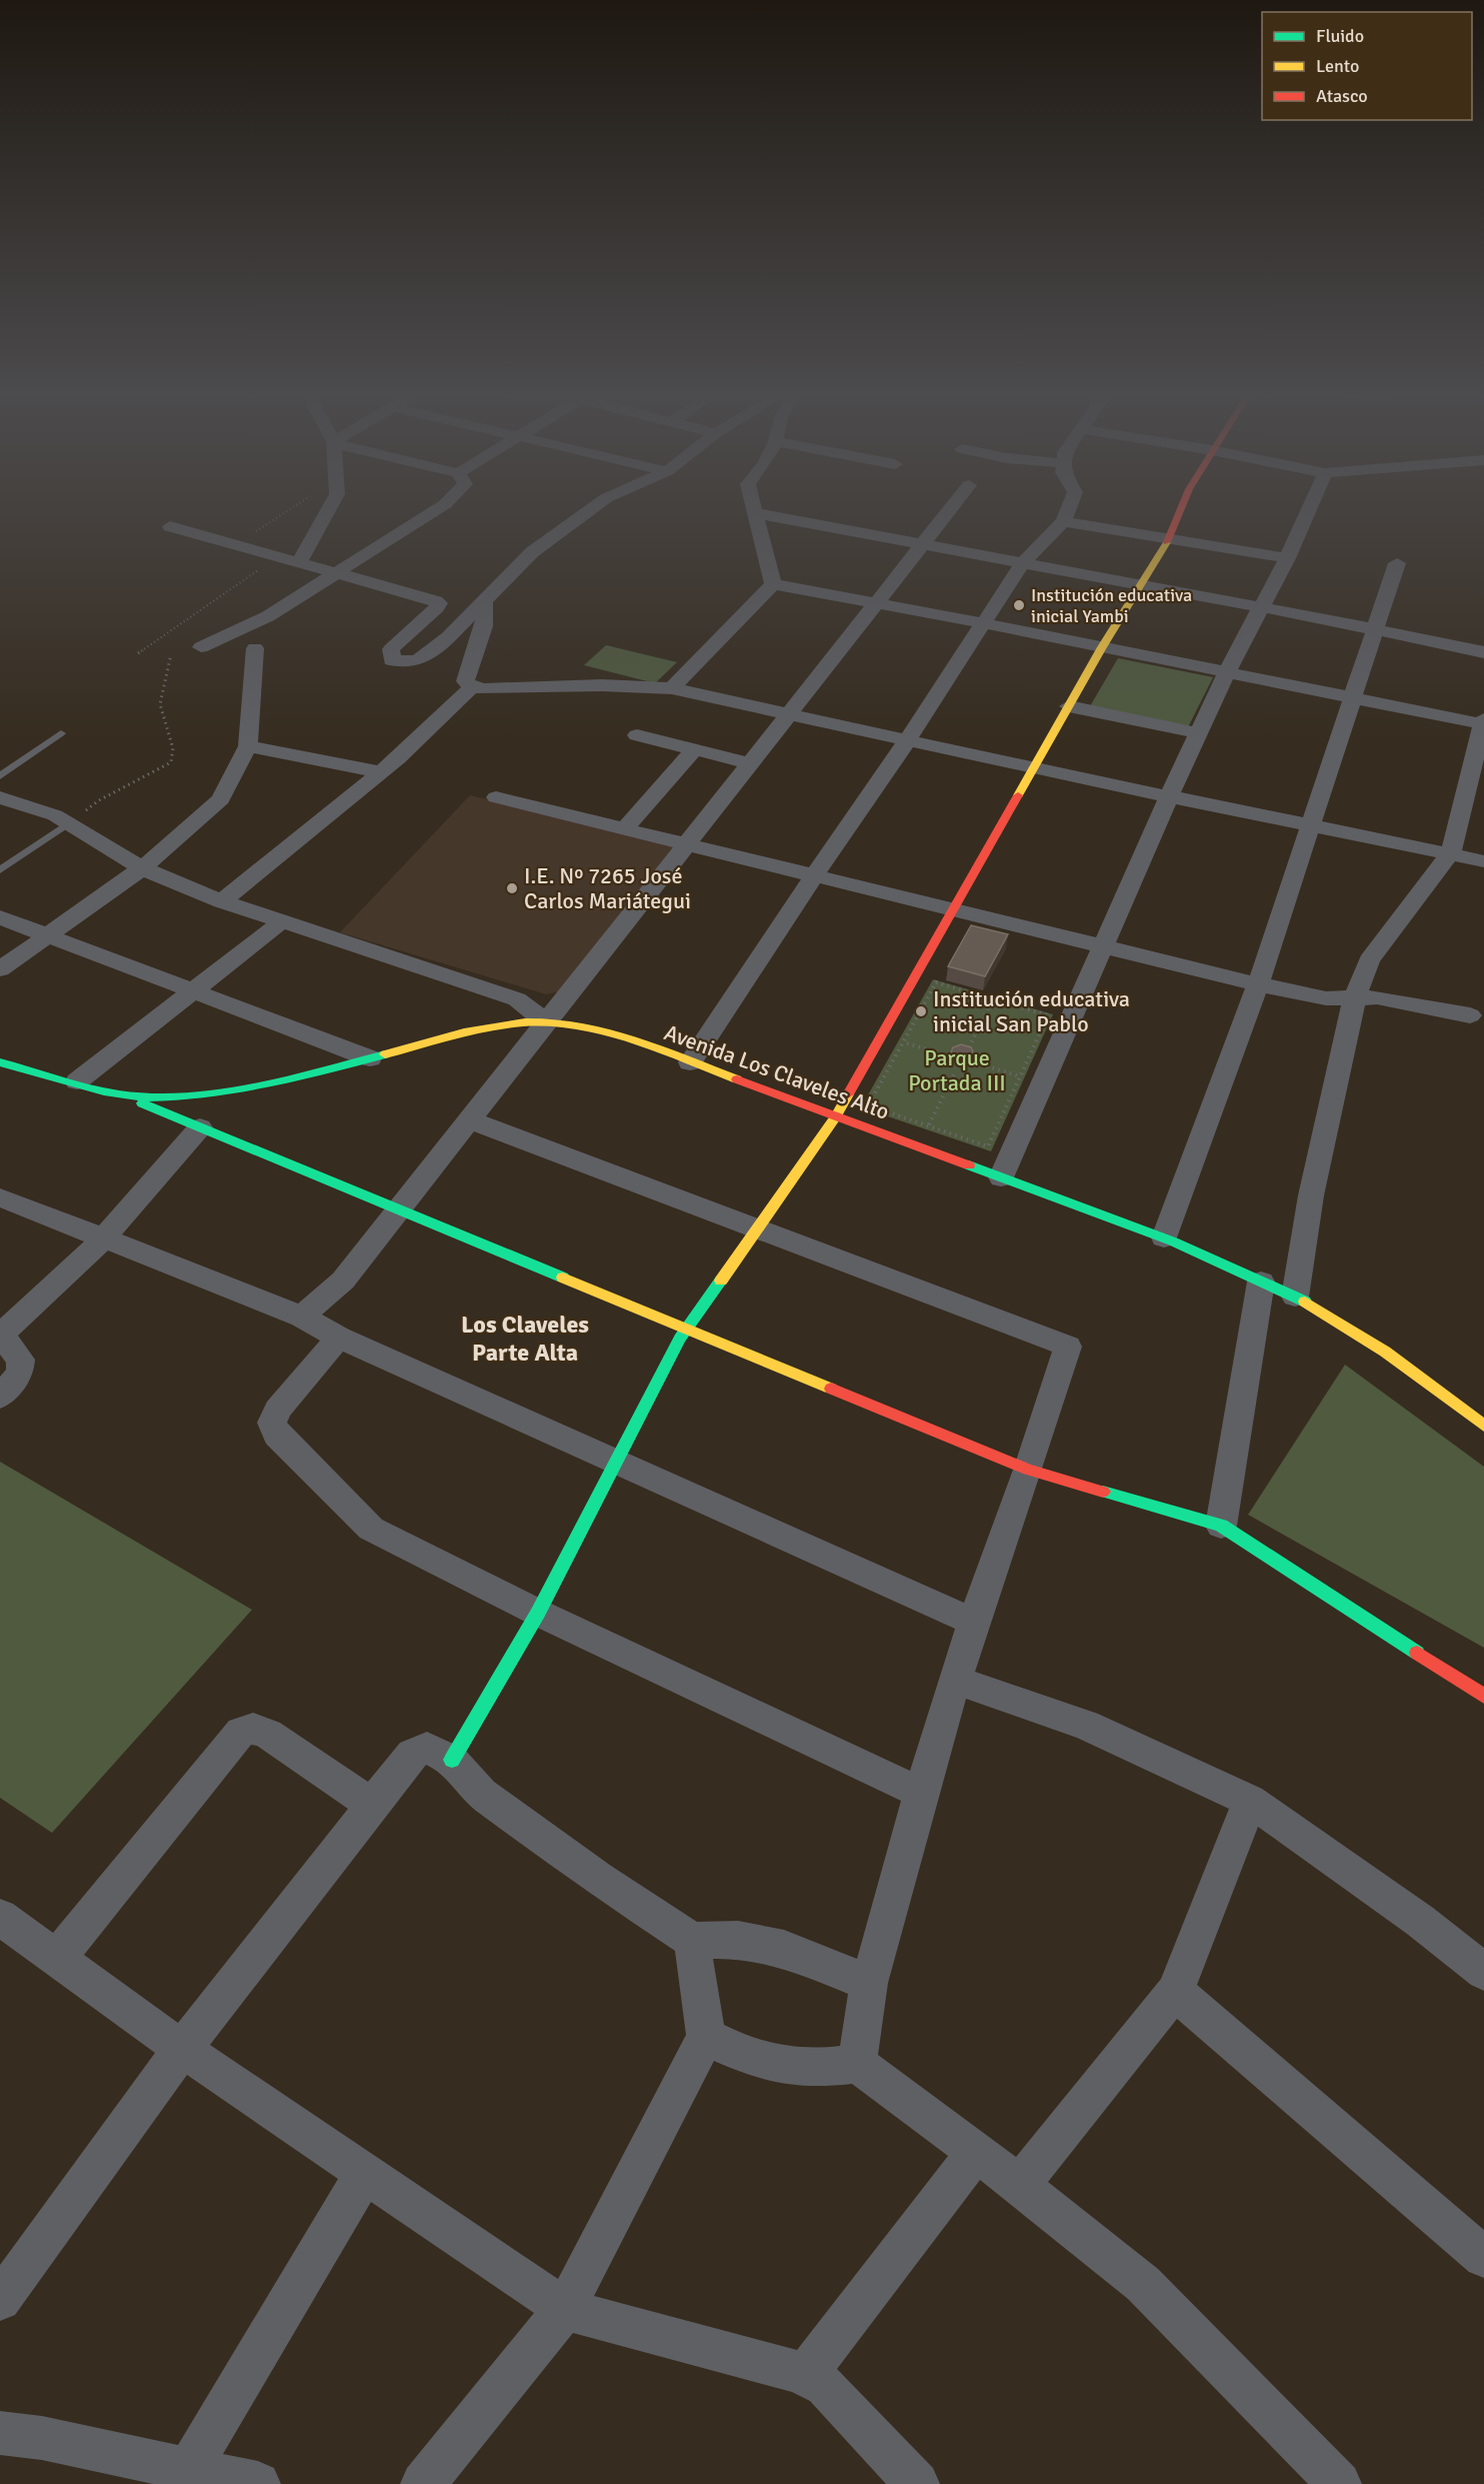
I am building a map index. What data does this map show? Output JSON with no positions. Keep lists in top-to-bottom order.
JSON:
{
  "streets": {
    "street": ["Avenida Los Claveles Alto"]
  },
  "districts": ["Los Claveles Parte Alta"],
  "parks": ["Parque Portada III"],
  "places": ["Institución educativa inicial Yambi", "I.E. Nº 7265 José Carlos Mariátegui", "Institución educativa inicial San Pablo"],
  "legend": ["Fluido", "Lento", "Atasco"]
}
